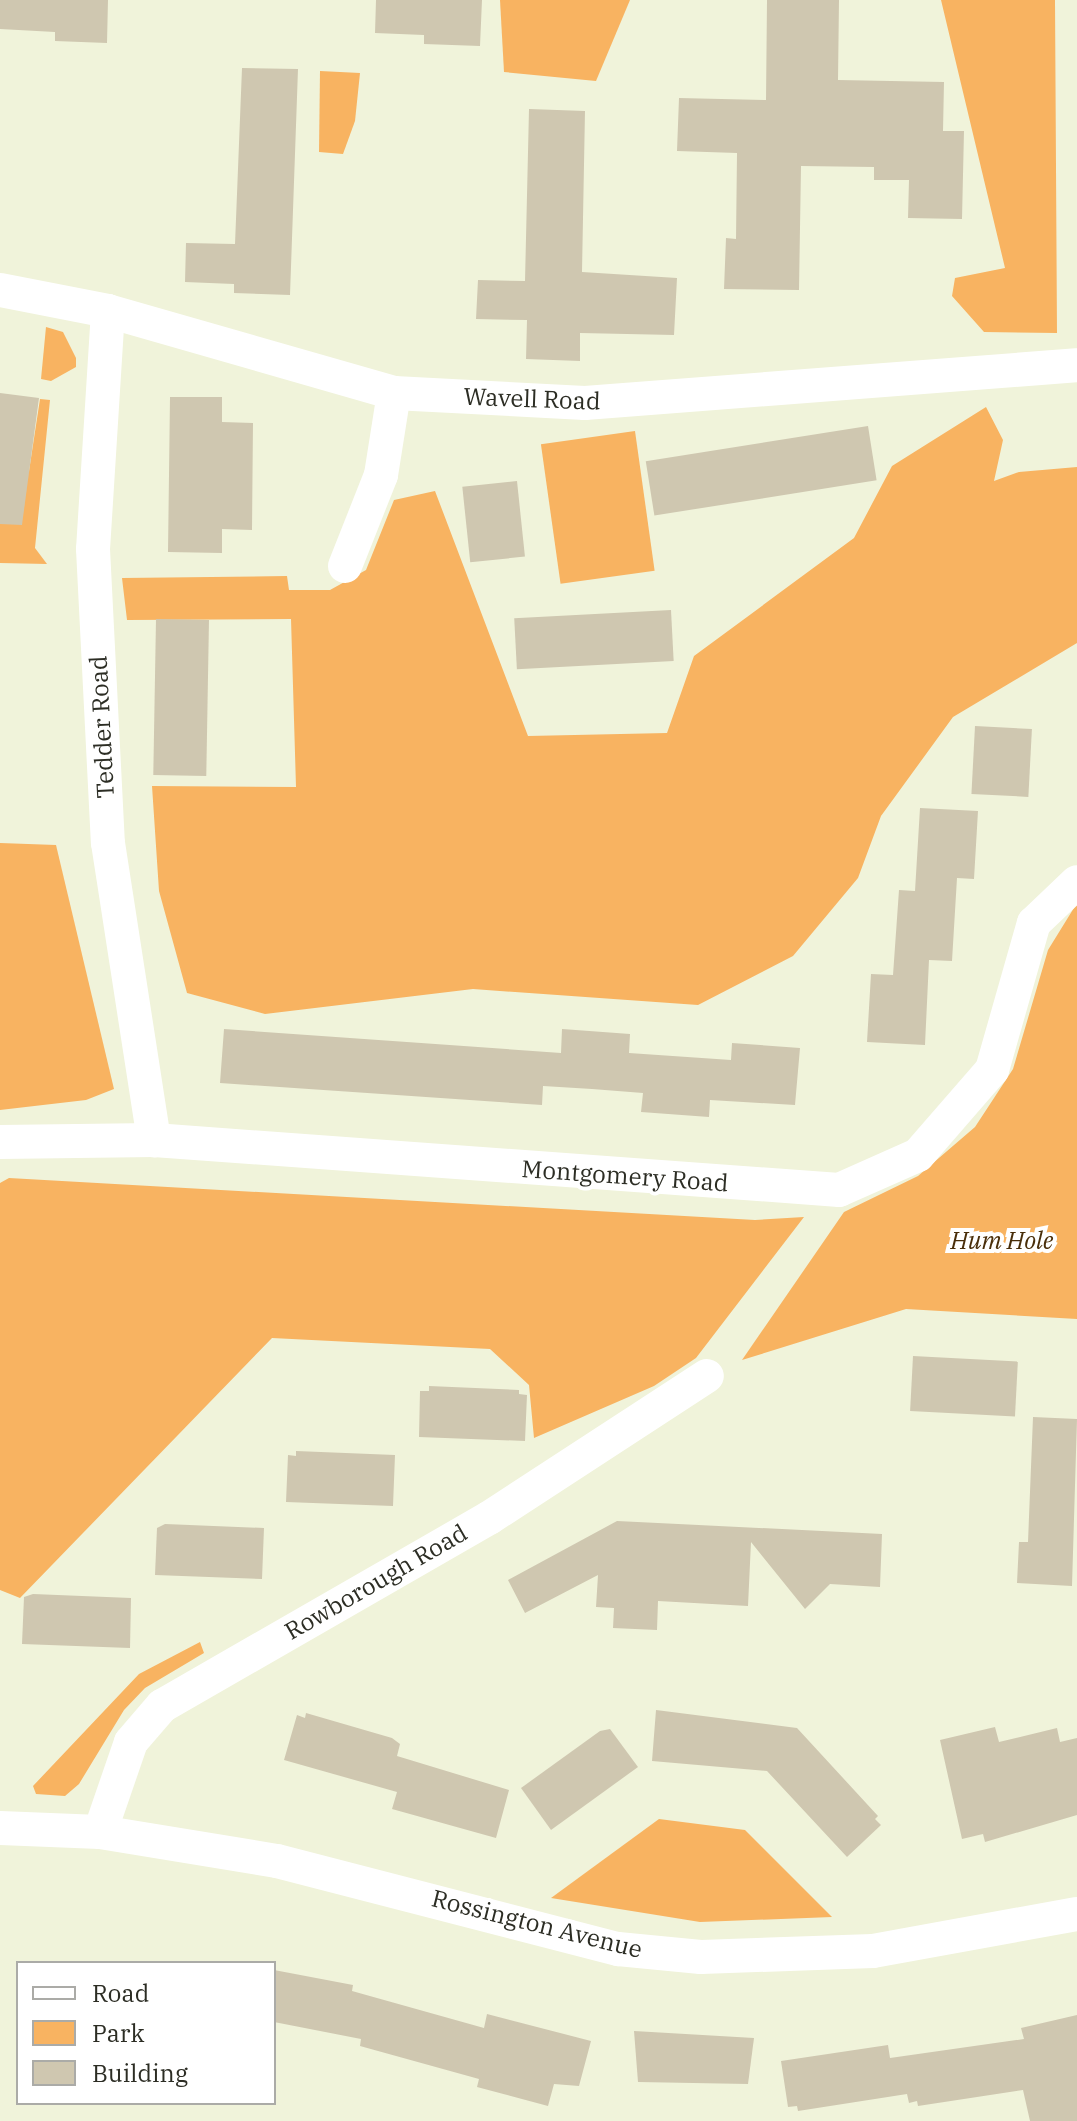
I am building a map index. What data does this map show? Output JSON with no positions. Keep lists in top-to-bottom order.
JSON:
{
  "streets": {
    "street": [
      "Wavell Road",
      "Tedder Road",
      "Montgomery Road",
      "Rowborough Road",
      "Rossington Avenue"
    ]
  },
  "crossings": [
    ["Wavell Road", "Tedder Road"],
    ["Tedder Road", "Montgomery Road"],
    ["Rowborough Road", "Rossington Avenue"]
  ],
  "parks": ["Hum Hole"],
  "legend": ["Road", "Park", "Building"]
}
